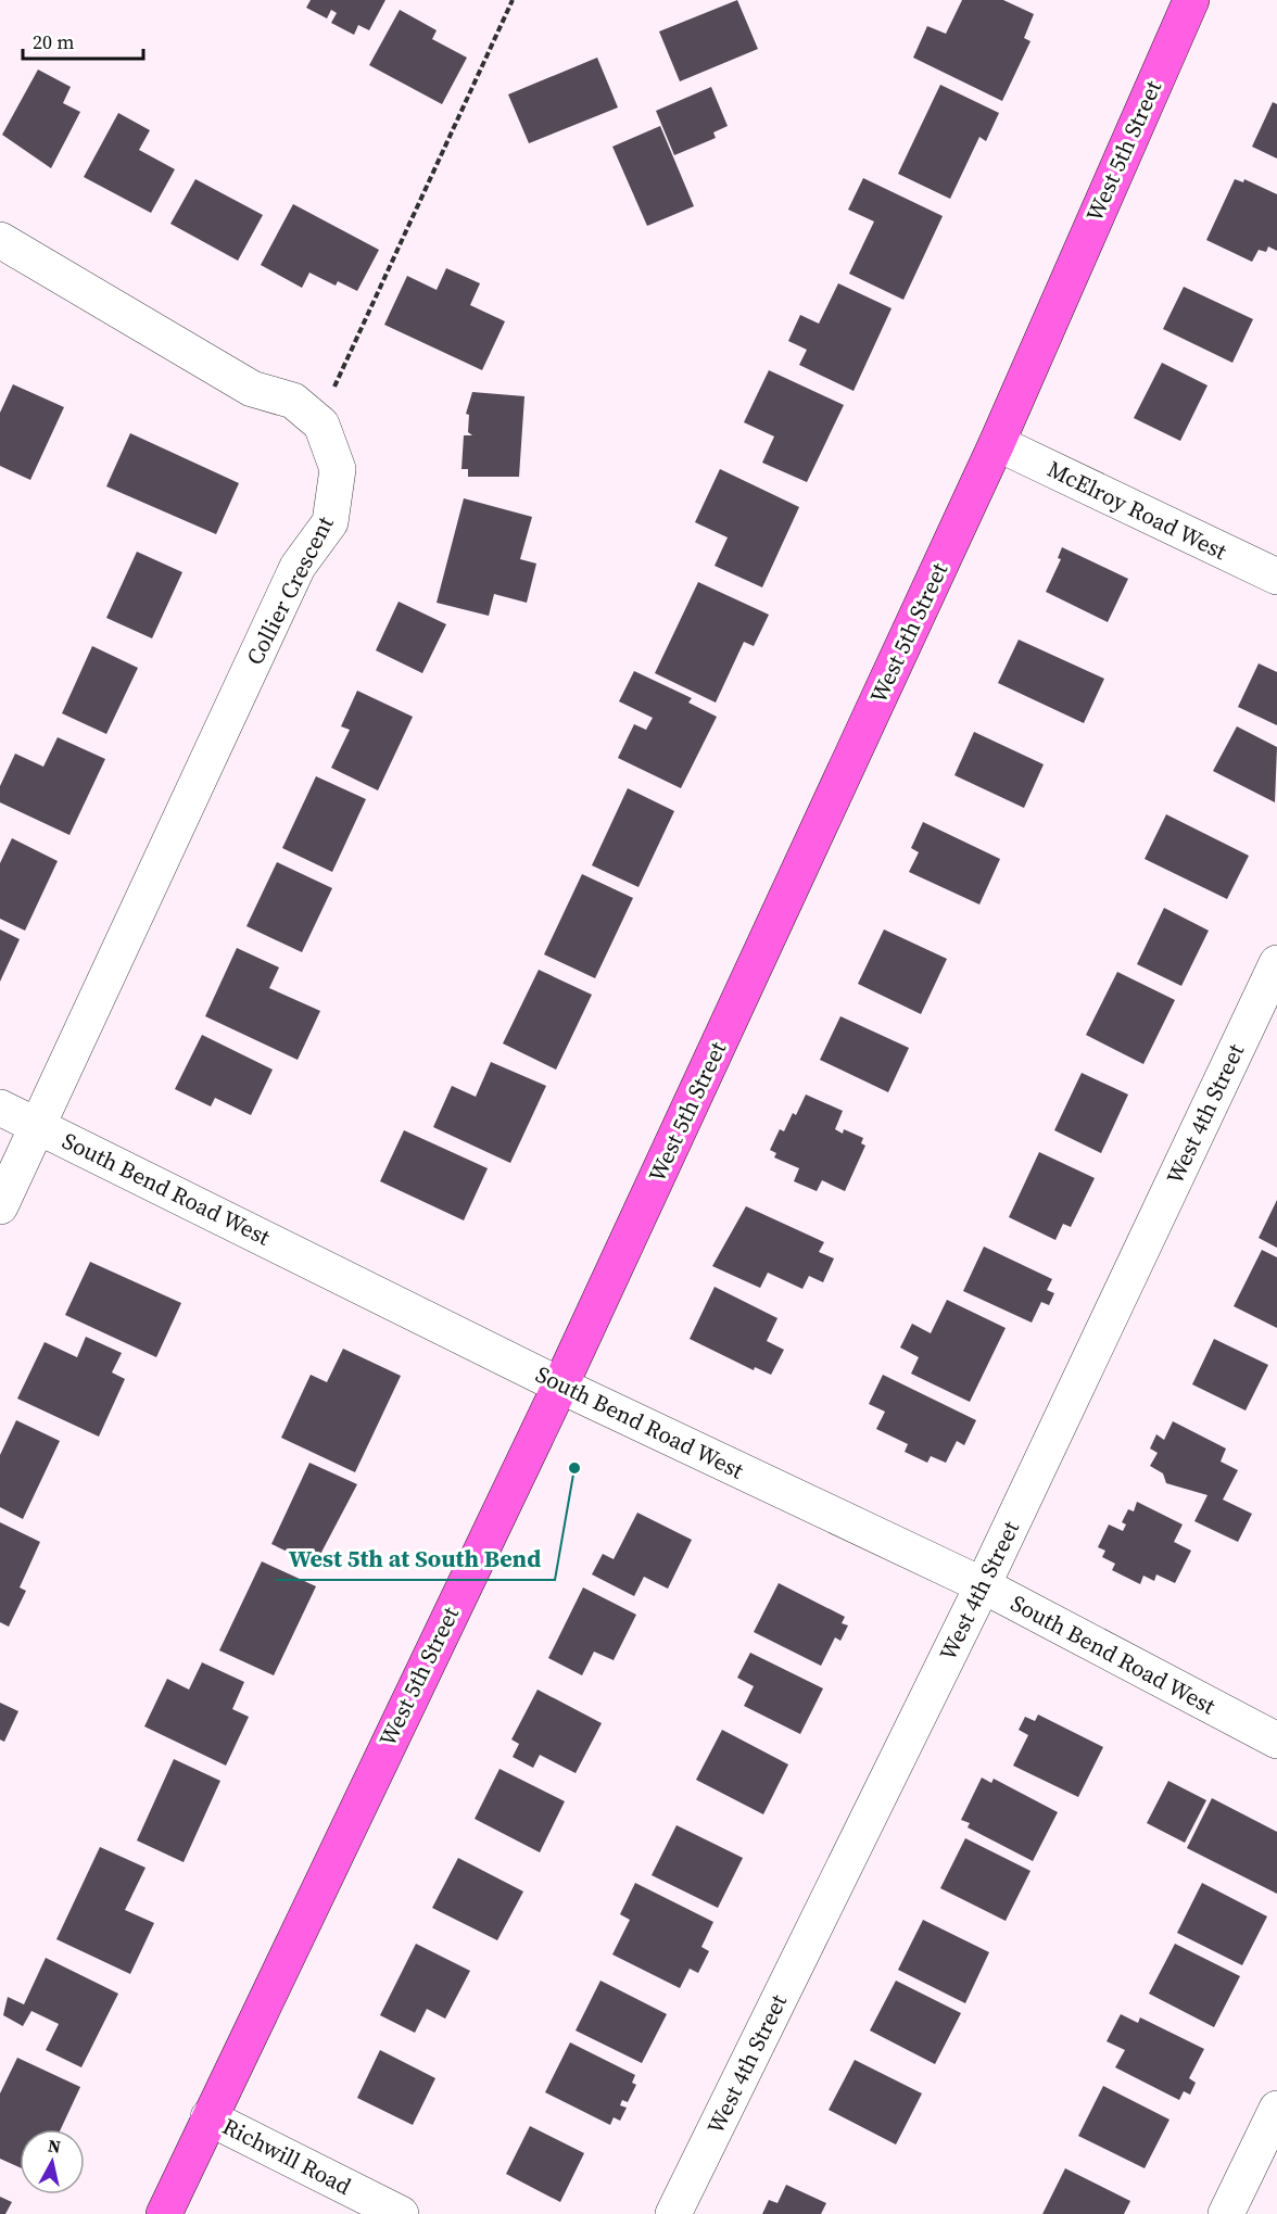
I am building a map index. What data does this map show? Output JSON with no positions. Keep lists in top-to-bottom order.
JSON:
{
  "streets": {
    "main road": ["West 5th Street"],
    "street": [
      "McElroy Road West",
      "Collier Crescent",
      "West 4th Street",
      "South Bend Road West",
      "Richwill Road"
    ]
  },
  "crossings": [
    ["West 5th Street", "McElroy Road West"],
    ["West 5th Street", "South Bend Road West"],
    ["West 5th Street", "Richwill Road"],
    ["Collier Crescent", "South Bend Road West"],
    ["West 4th Street", "South Bend Road West"]
  ],
  "places": ["West 5th at South Bend"],
  "scale_bar": "20 m",
  "north": "top"
}
